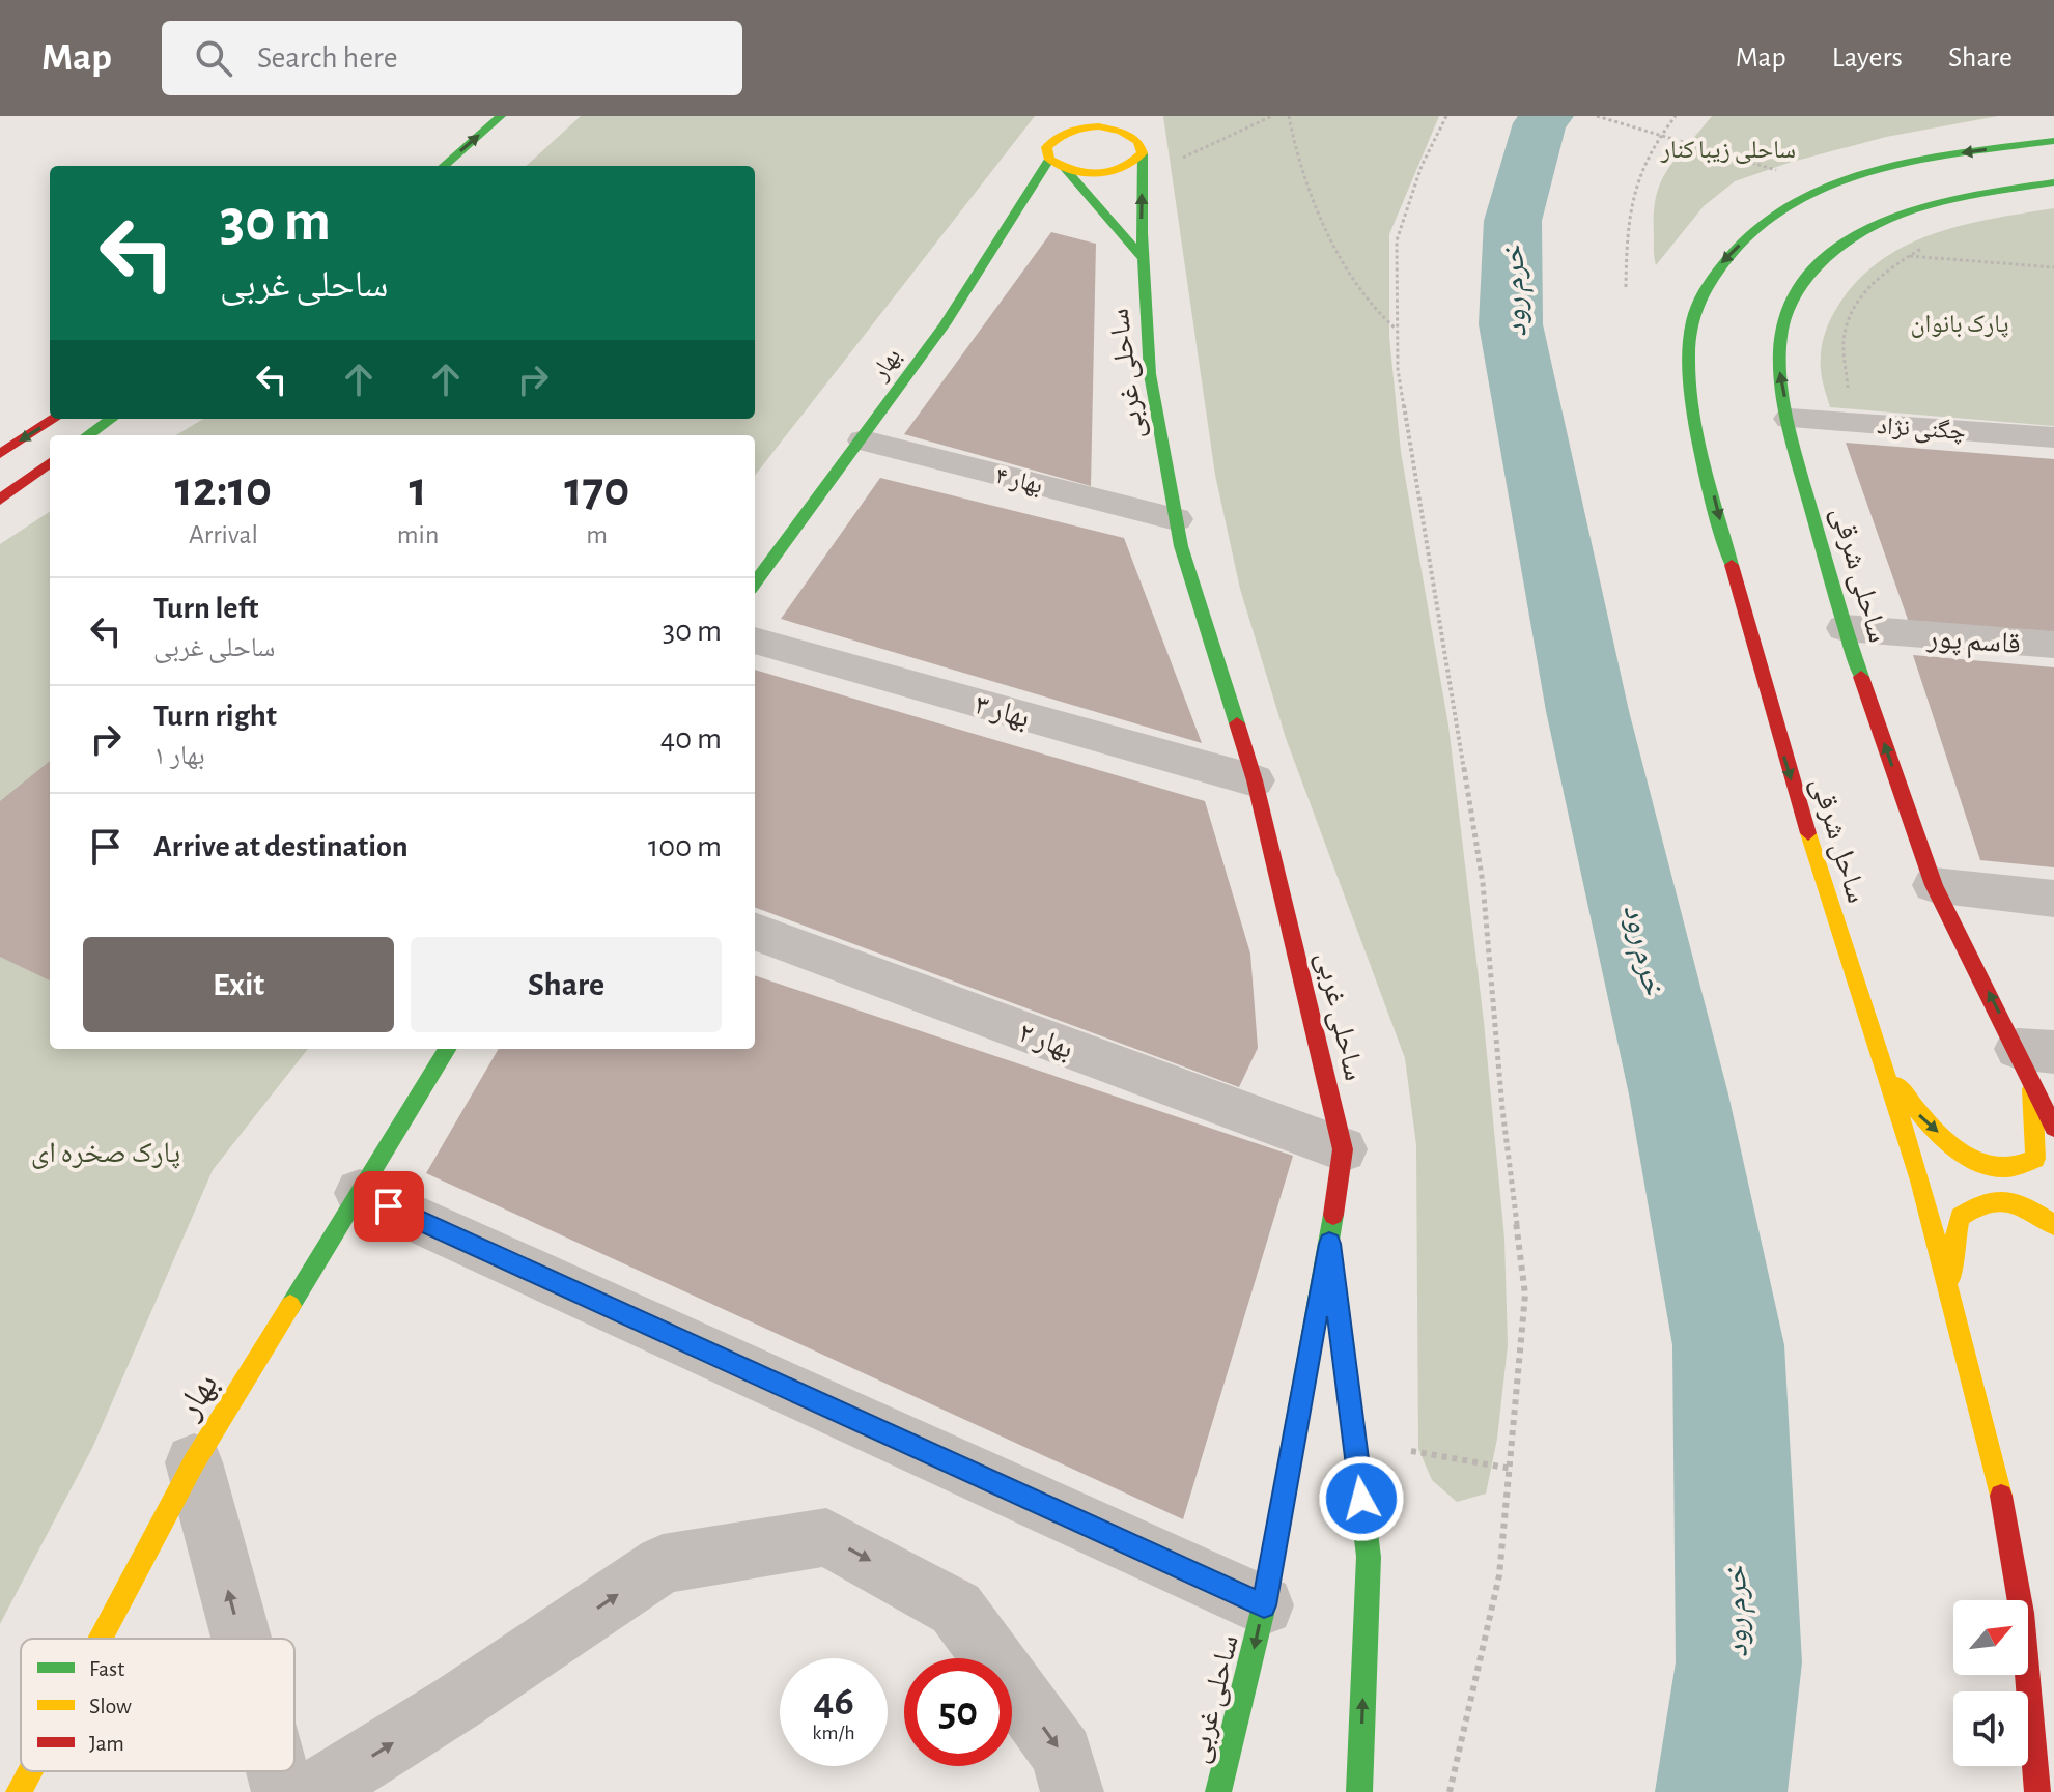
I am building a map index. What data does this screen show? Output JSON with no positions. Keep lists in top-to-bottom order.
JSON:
{
  "streets": {
    "main road": [
      "بهار",
      "ساحلی غربی",
      "ساحلی شرقی",
      "ساحل شرقی"
    ],
    "street": [
      "چگنی نژاد",
      "بهار ۴",
      "قاسم پور",
      "بهار ۳",
      "بهار ۲"
    ]
  },
  "crossings": [
    ["بهار", "بهار ۴"],
    ["ساحلی غربی", "بهار ۴"],
    ["ساحلی غربی", "بهار ۳"],
    ["ساحلی غربی", "بهار ۲"],
    ["چگنی نژاد", "ساحلی شرقی"],
    ["ساحلی شرقی", "قاسم پور"]
  ],
  "water": ["خرم رود"],
  "parks": ["ساحلی زیبا کنار", "پارک بانوان", "پارک صخره ای"],
  "legend": ["Fast", "Slow", "Jam"],
  "north": "top right",
  "page": {
    "header": "Map",
    "search": "Search here",
    "nav": ["Map", "Layers", "Share"],
    "turn": ["30 m", "ساحلی غربی"],
    "eta": [
      "12:10",
      "Arrival",
      "1",
      "min",
      "170",
      "m"
    ],
    "list": [
      {
        "name": "Turn left",
        "note": "ساحلی غربی",
        "value": "30 m"
      },
      {
        "name": "Turn right",
        "note": "بهار ۱",
        "value": "40 m"
      },
      {
        "name": "Arrive at destination",
        "value": "100 m"
      }
    ],
    "buttons": ["Exit", "Share"],
    "speed": "46 km/h",
    "limit": "50"
  }
}
